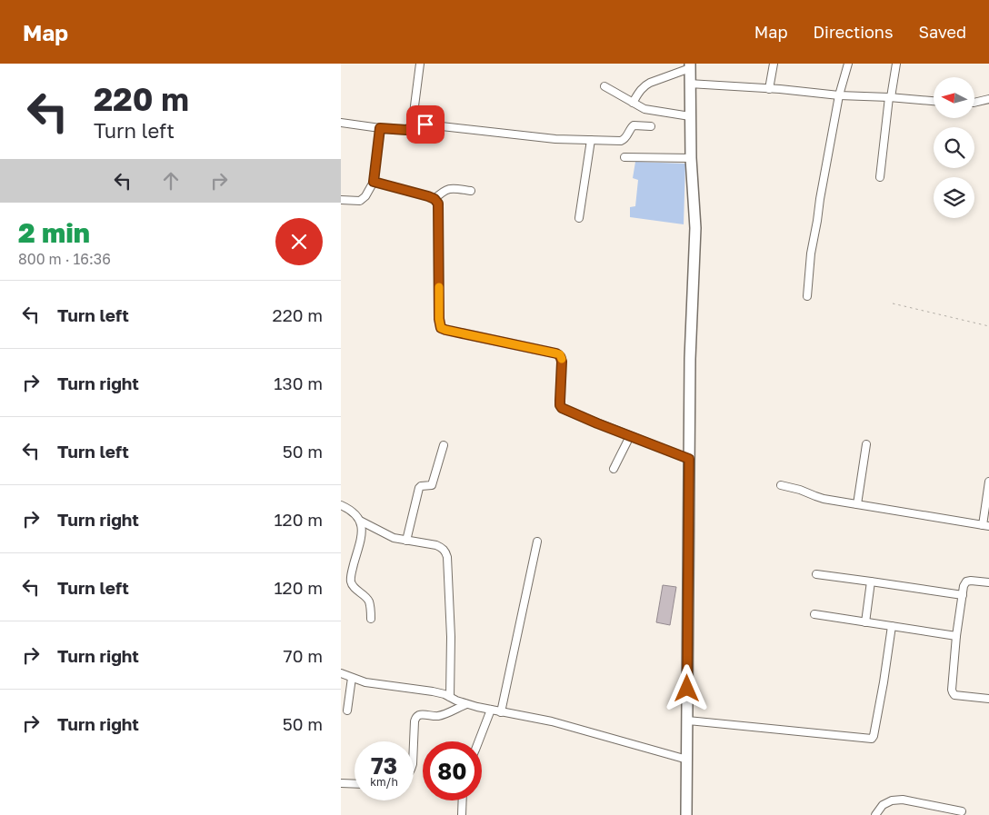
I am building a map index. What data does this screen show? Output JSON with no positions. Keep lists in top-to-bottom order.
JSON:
{
  "north": "left",
  "page": {
    "header": "Map",
    "nav": ["Map", "Directions", "Saved"],
    "turn": ["220 m", "Turn left"],
    "heading": ["2 min", "800 m · 16:36"],
    "list": [
      {
        "name": "Turn left",
        "value": "220 m"
      },
      {
        "name": "Turn right",
        "value": "130 m"
      },
      {
        "name": "Turn left",
        "value": "50 m"
      },
      {
        "name": "Turn right",
        "value": "120 m"
      },
      {
        "name": "Turn left",
        "value": "120 m"
      },
      {
        "name": "Turn right",
        "value": "70 m"
      },
      {
        "name": "Turn right",
        "value": "50 m"
      }
    ],
    "speed": "73 km/h",
    "limit": "80"
  }
}
